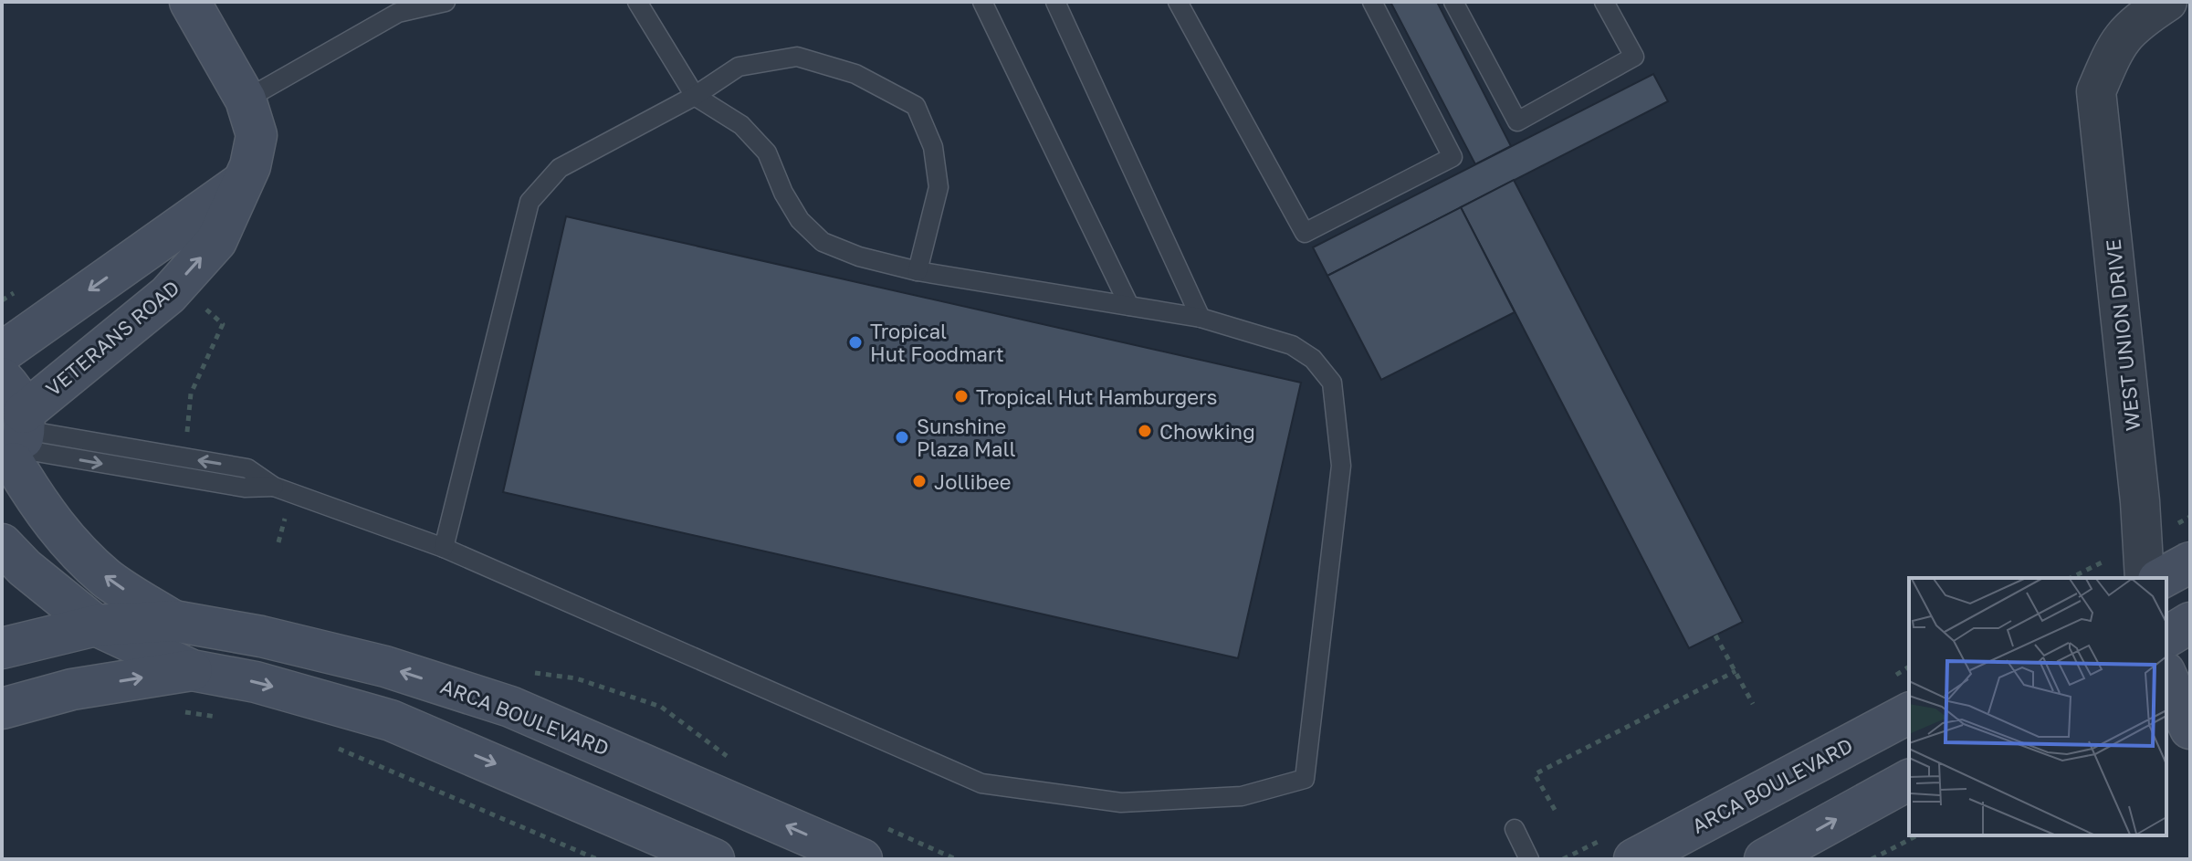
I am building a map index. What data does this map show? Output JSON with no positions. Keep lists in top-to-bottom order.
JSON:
{
  "streets": {
    "street": ["WEST UNION DRIVE", "VETERANS ROAD", "ARCA BOULEVARD"]
  },
  "crossings": [
    ["VETERANS ROAD", "ARCA BOULEVARD"]
  ],
  "places": [
    "Tropical Hut Foodmart",
    "Tropical Hut Hamburgers",
    "Chowking",
    "Sunshine Plaza Mall",
    "Jollibee"
  ]
}
